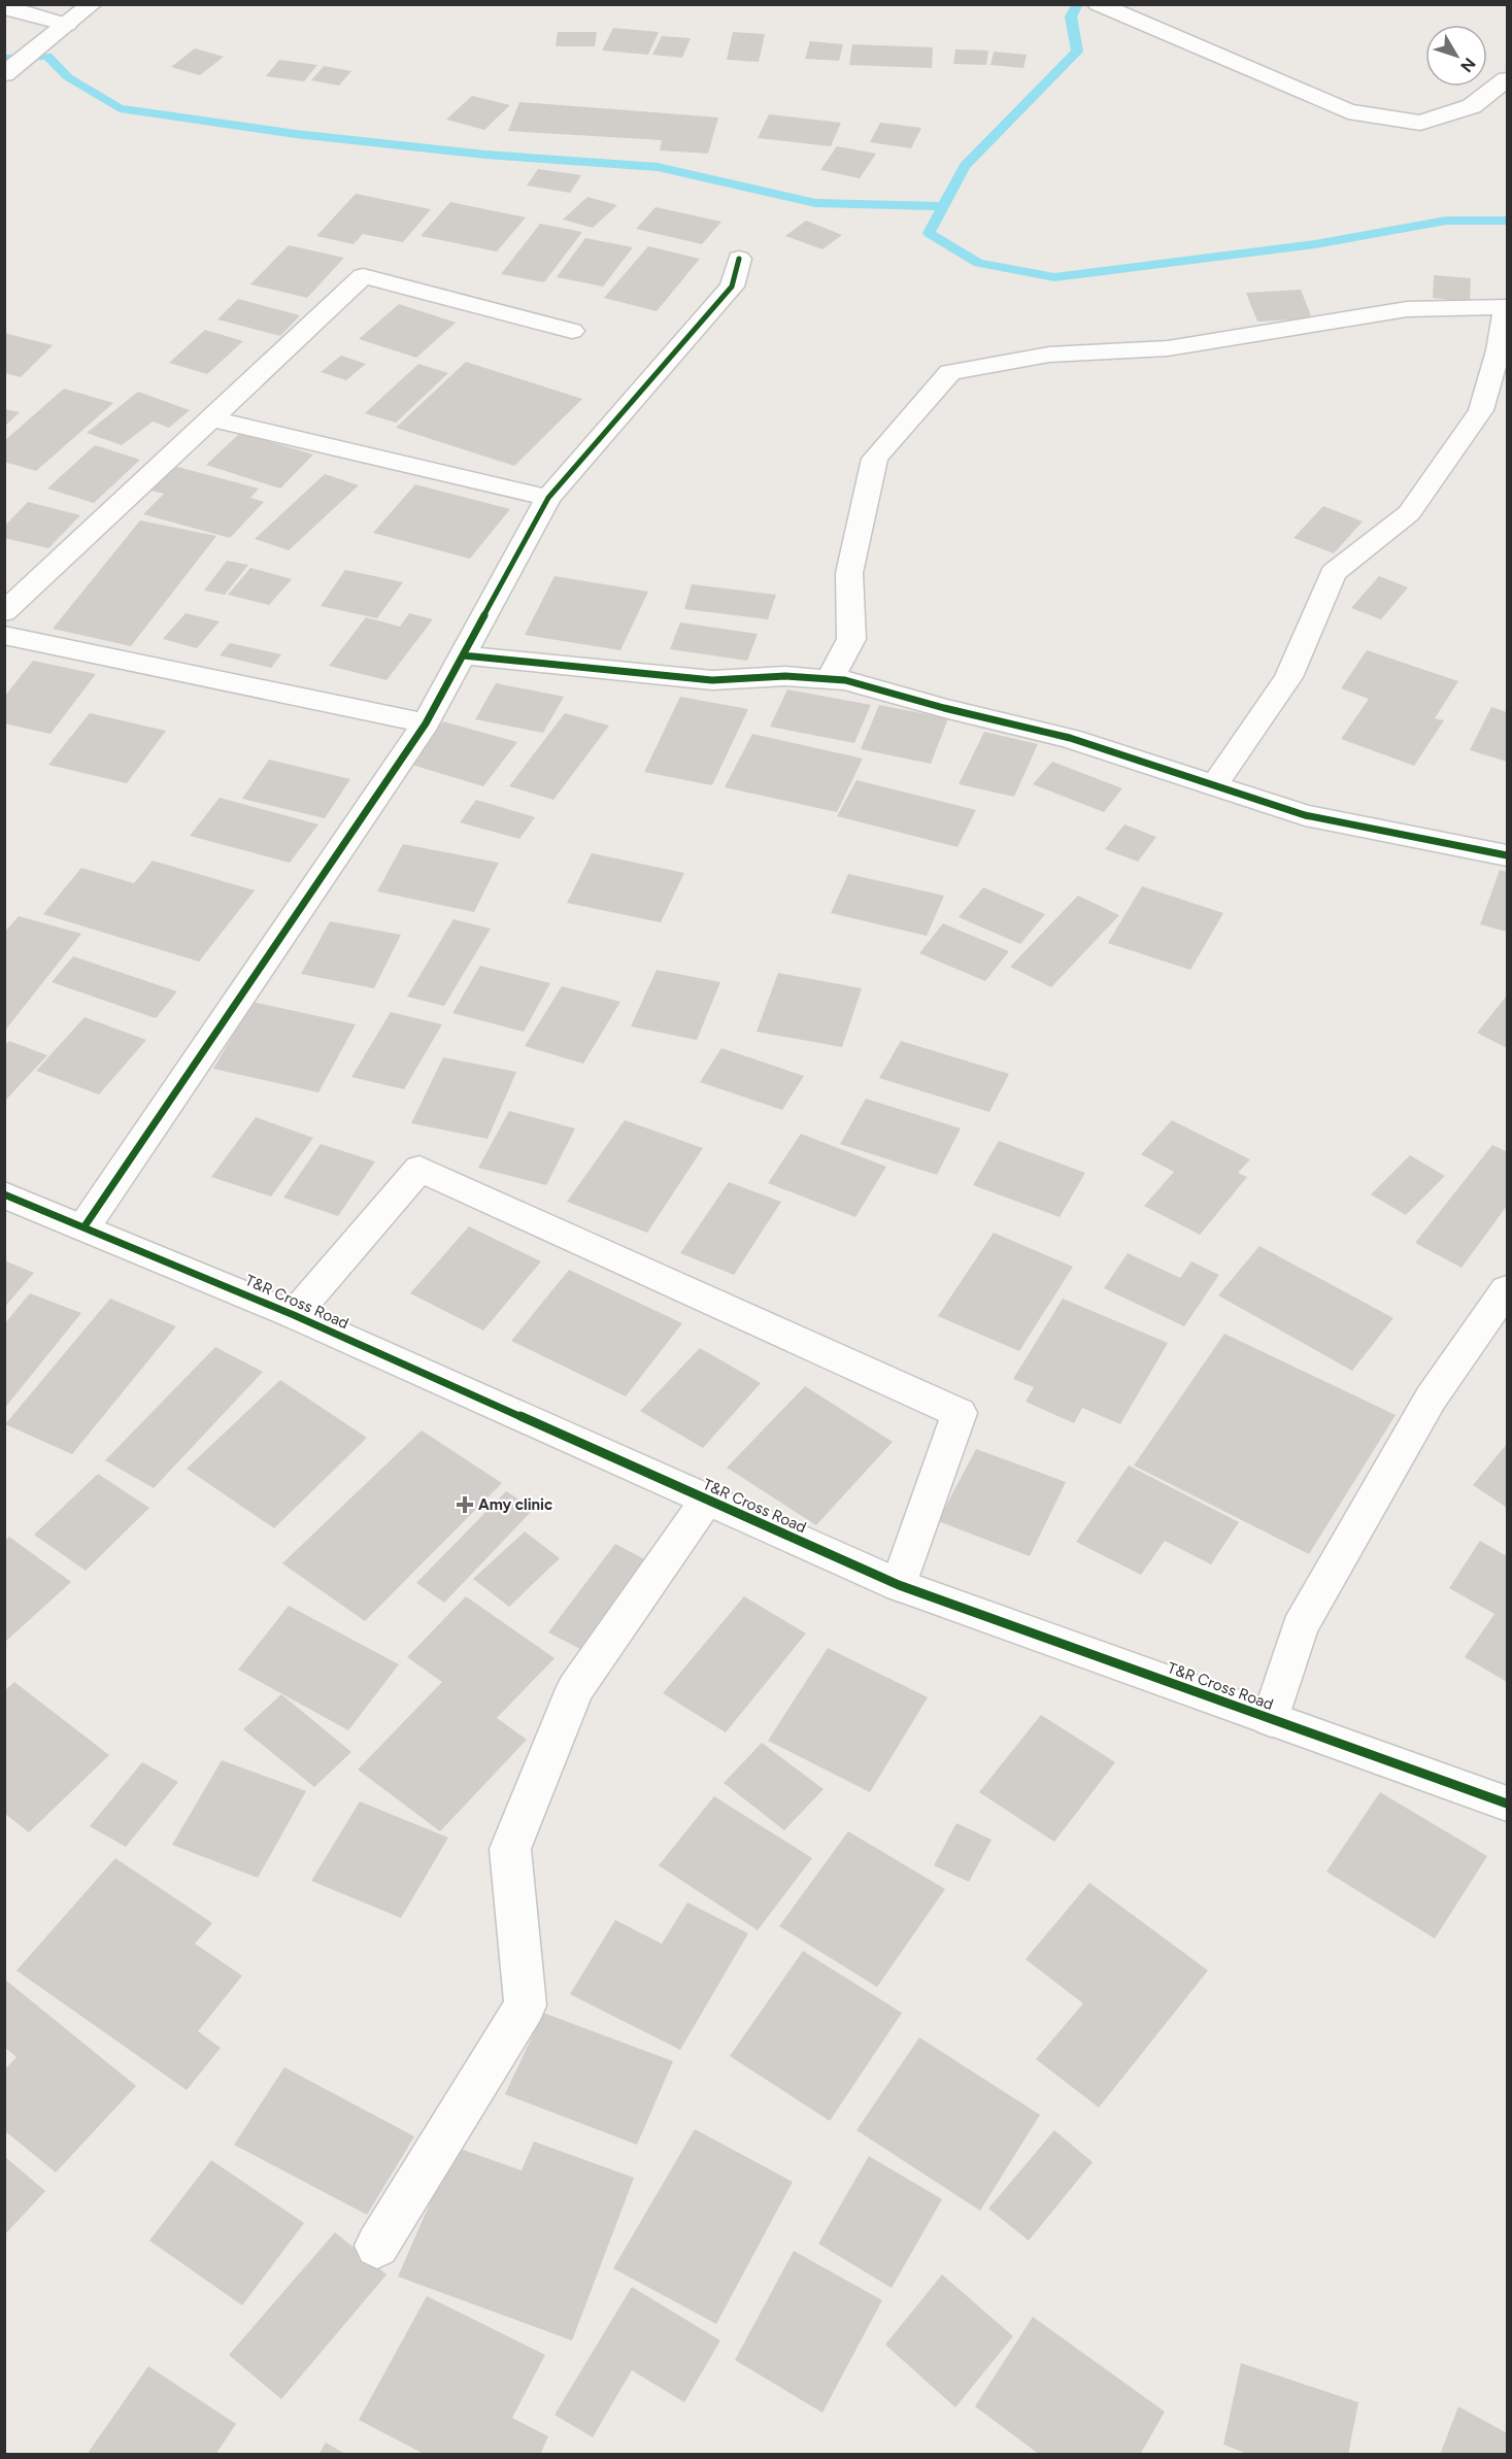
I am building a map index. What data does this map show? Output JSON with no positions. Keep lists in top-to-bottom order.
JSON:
{
  "streets": {
    "street": ["T&R Cross Road"]
  },
  "places": {
    "health": ["Amy clinic"]
  },
  "north": "bottom right"
}
